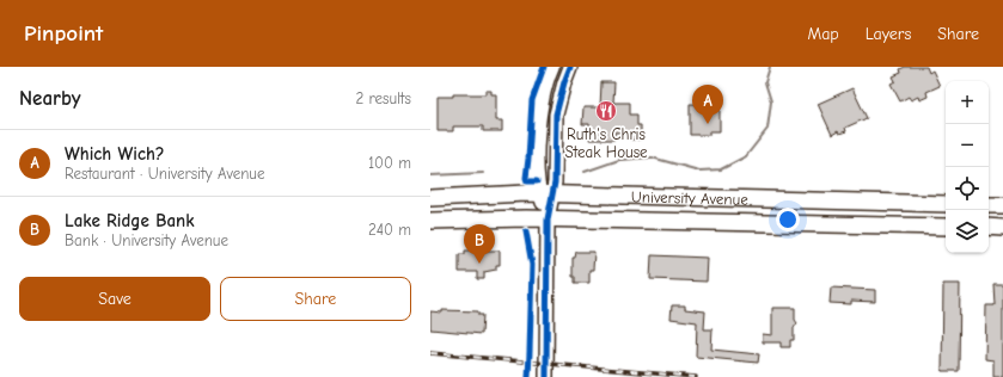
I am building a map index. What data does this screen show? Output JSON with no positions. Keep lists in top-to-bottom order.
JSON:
{
  "streets": {
    "main road": ["University Avenue"]
  },
  "places": {
    "restaurant": ["Ruth's Chris Steak House"]
  },
  "page": {
    "header": "Pinpoint",
    "nav": ["Map", "Layers", "Share"],
    "heading": ["Nearby", "2 results"],
    "map_buttons": ["+", "−"],
    "pins": ["A", "B"],
    "list": [
      {
        "mark": "A",
        "name": "Which Wich?",
        "note": "Restaurant · University Avenue",
        "value": "100 m"
      },
      {
        "mark": "B",
        "name": "Lake Ridge Bank",
        "note": "Bank · University Avenue",
        "value": "240 m"
      }
    ],
    "buttons": ["Save", "Share"]
  }
}
